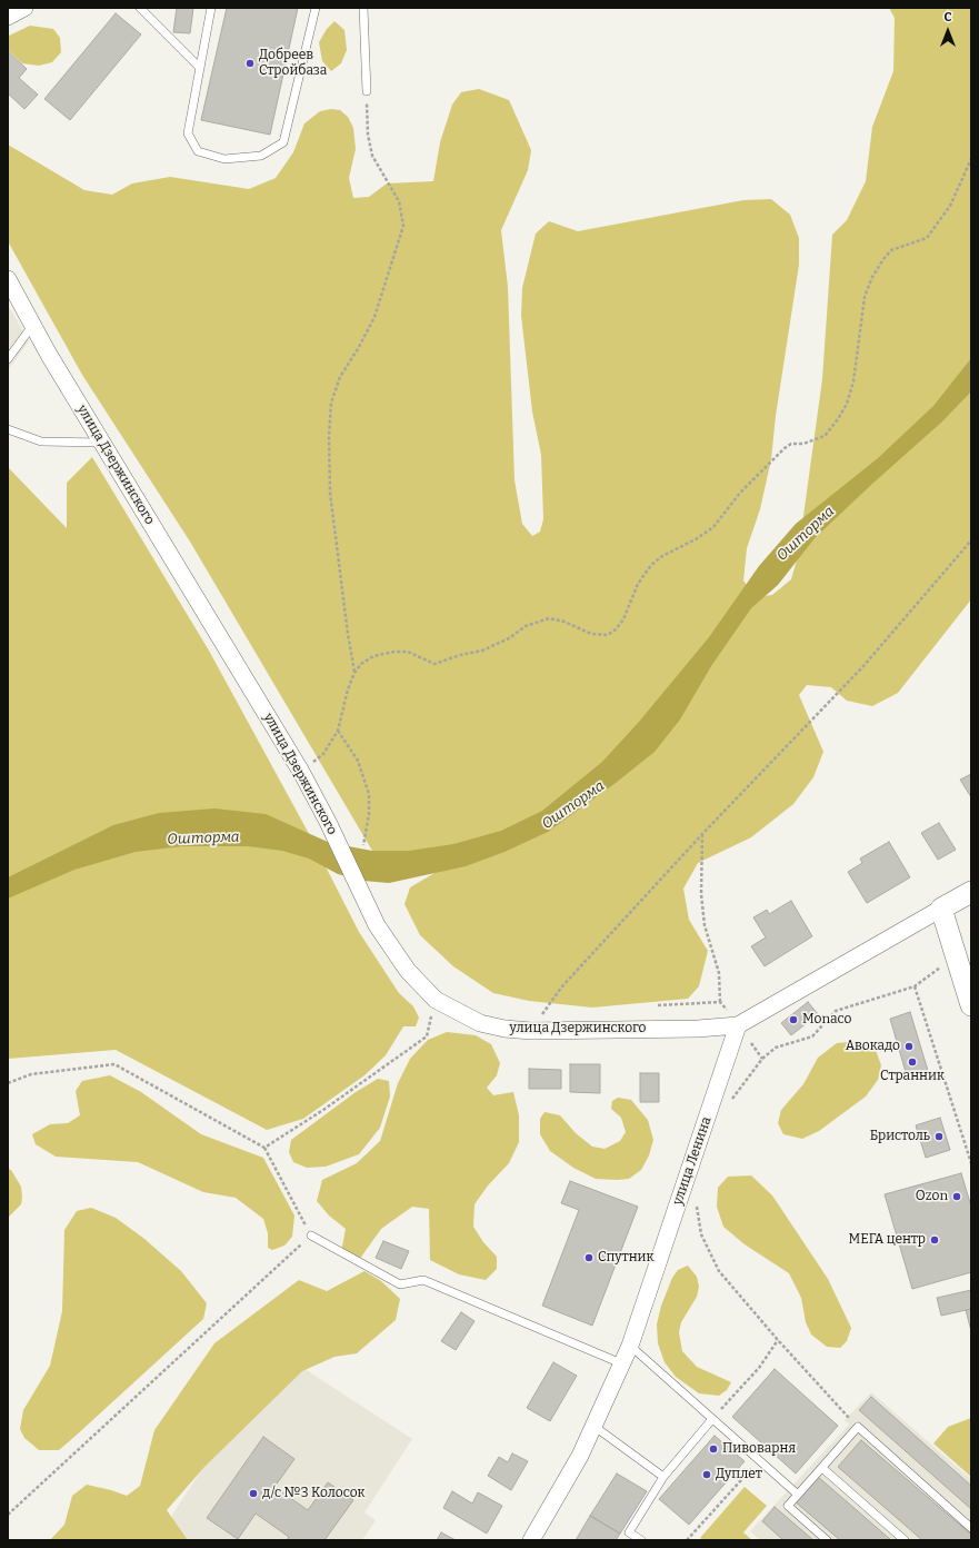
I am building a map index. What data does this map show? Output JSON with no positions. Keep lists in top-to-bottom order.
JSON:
{
  "streets": {
    "street": ["улица Дзержинского", "улица Ленина"]
  },
  "crossings": [
    ["улица Дзержинского", "улица Ленина"]
  ],
  "water": ["Ошторма"],
  "places": [
    "Добреев Стройбаза",
    "Monaco",
    "Авокадо",
    "Странник",
    "Бристоль",
    "Ozon",
    "МЕГА центр",
    "Спутник",
    "Пивоварня",
    "Дуплет",
    "д/с №3 Колосок"
  ],
  "north": "top"
}
